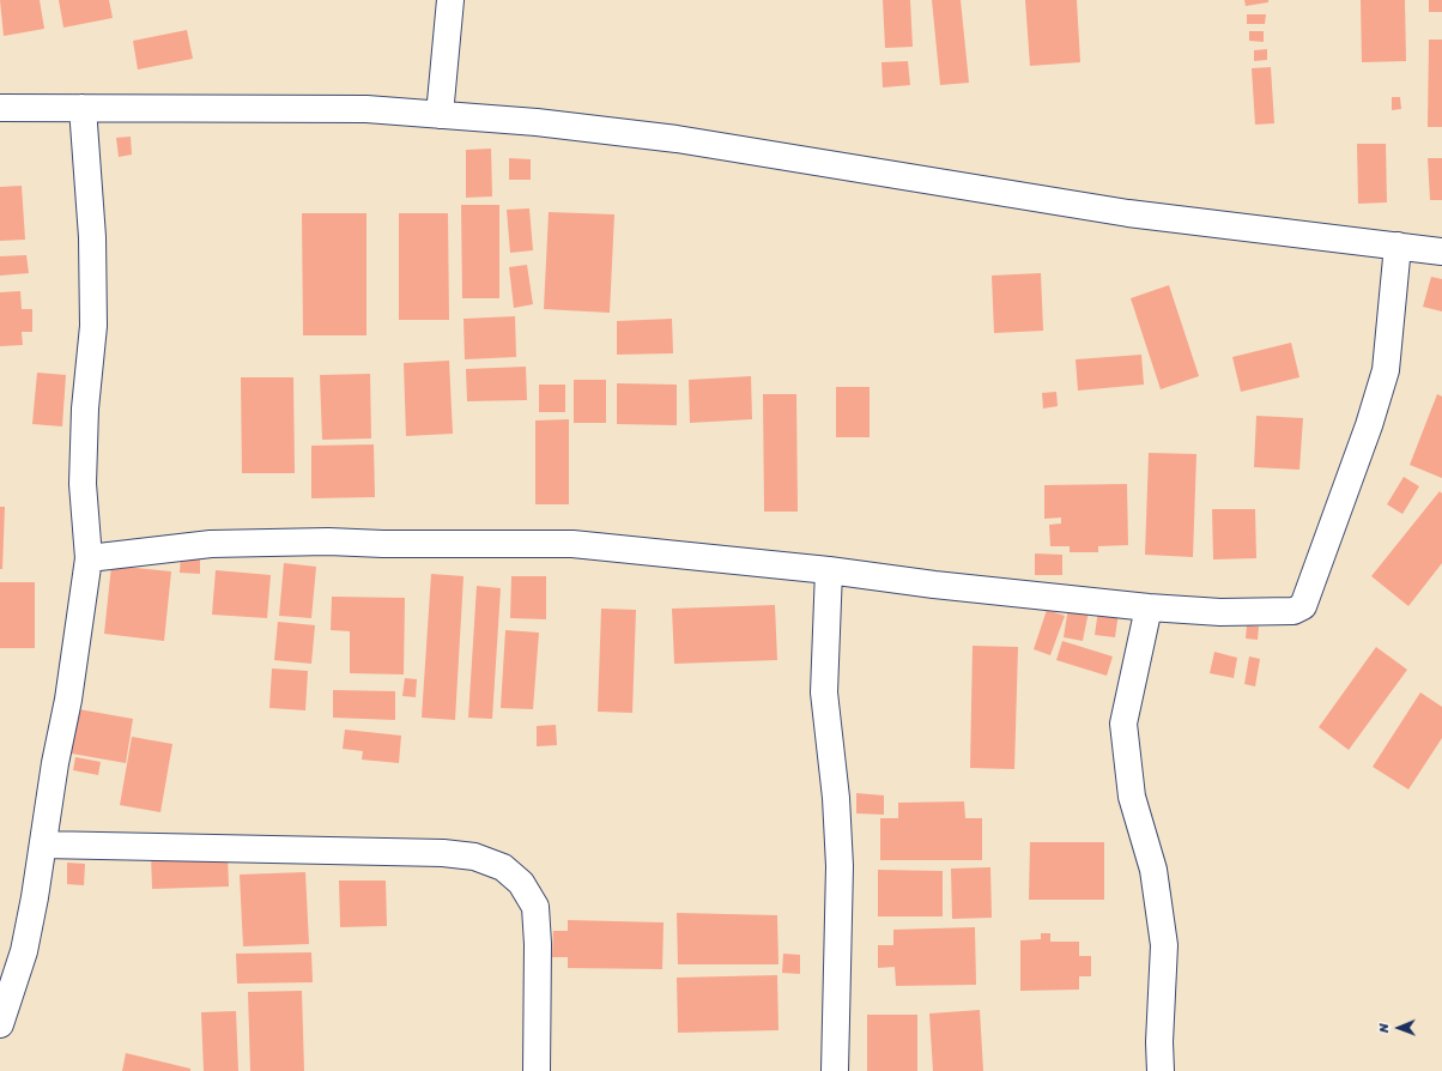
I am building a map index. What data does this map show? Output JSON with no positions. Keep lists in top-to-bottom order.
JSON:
{
  "north": "left"
}
